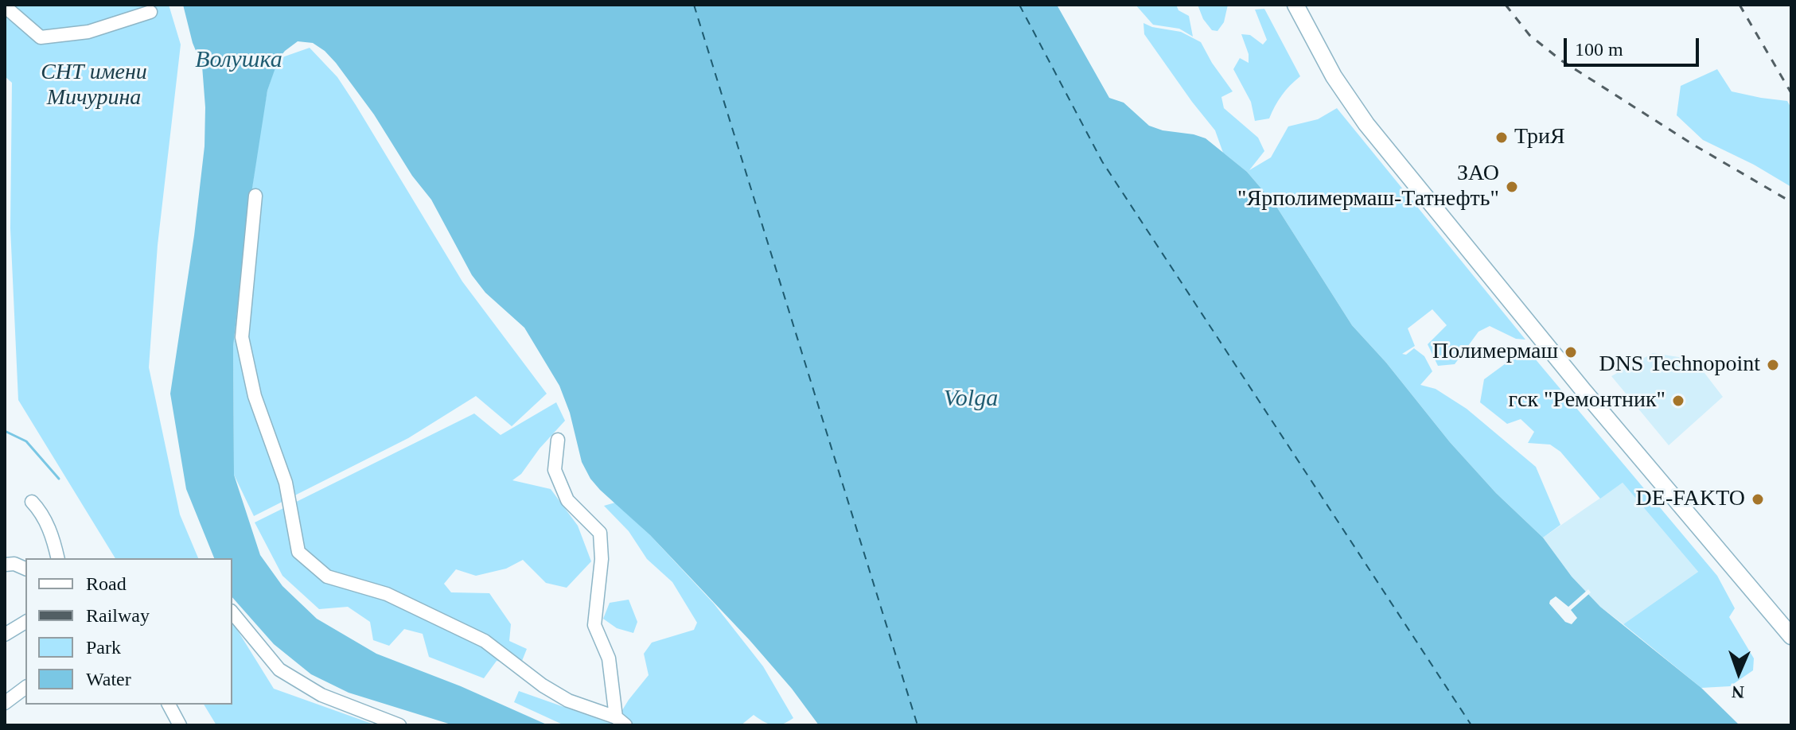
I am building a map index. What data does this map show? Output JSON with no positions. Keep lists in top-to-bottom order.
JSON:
{
  "water": ["Волушка", "Volga"],
  "parks": ["СНТ имени Мичурина"],
  "places": [
    "ТриЯ",
    "ЗАО \"Ярполимермаш-Татнефть\"",
    "Полимермаш",
    "DNS Technopoint",
    "гск \"Ремонтник\"",
    "DE-FAKTO"
  ],
  "legend": [
    "Road",
    "Railway",
    "Park",
    "Water"
  ],
  "scale_bar": "100 m",
  "north": "bottom"
}
